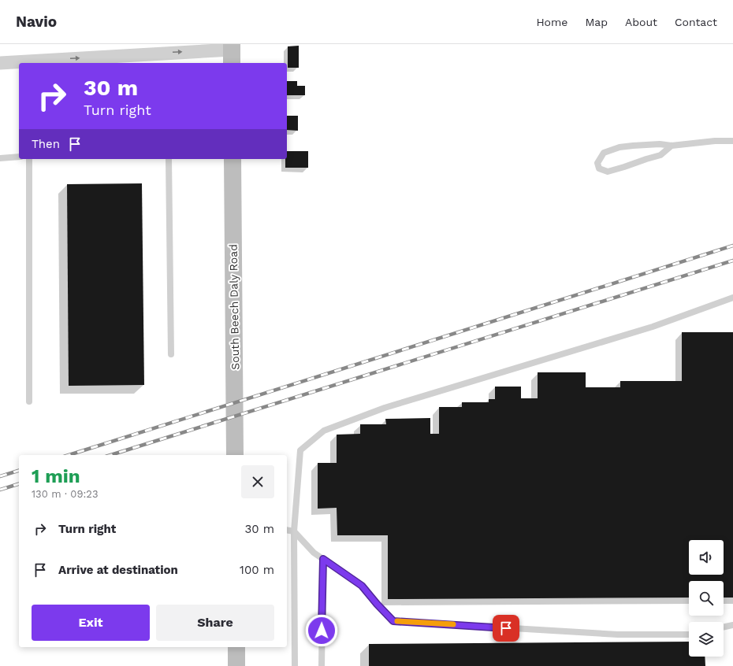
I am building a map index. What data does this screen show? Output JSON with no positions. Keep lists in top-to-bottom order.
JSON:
{
  "streets": {
    "street": ["South Beech Daly Road"]
  },
  "page": {
    "header": "Navio",
    "nav": [
      "Home",
      "Map",
      "About",
      "Contact"
    ],
    "turn": ["30 m", "Turn right"],
    "then": "Then",
    "heading": ["1 min", "130 m · 09:23"],
    "list": [
      {
        "name": "Turn right",
        "value": "30 m"
      },
      {
        "name": "Arrive at destination",
        "value": "100 m"
      }
    ],
    "buttons": ["Exit", "Share"]
  }
}
